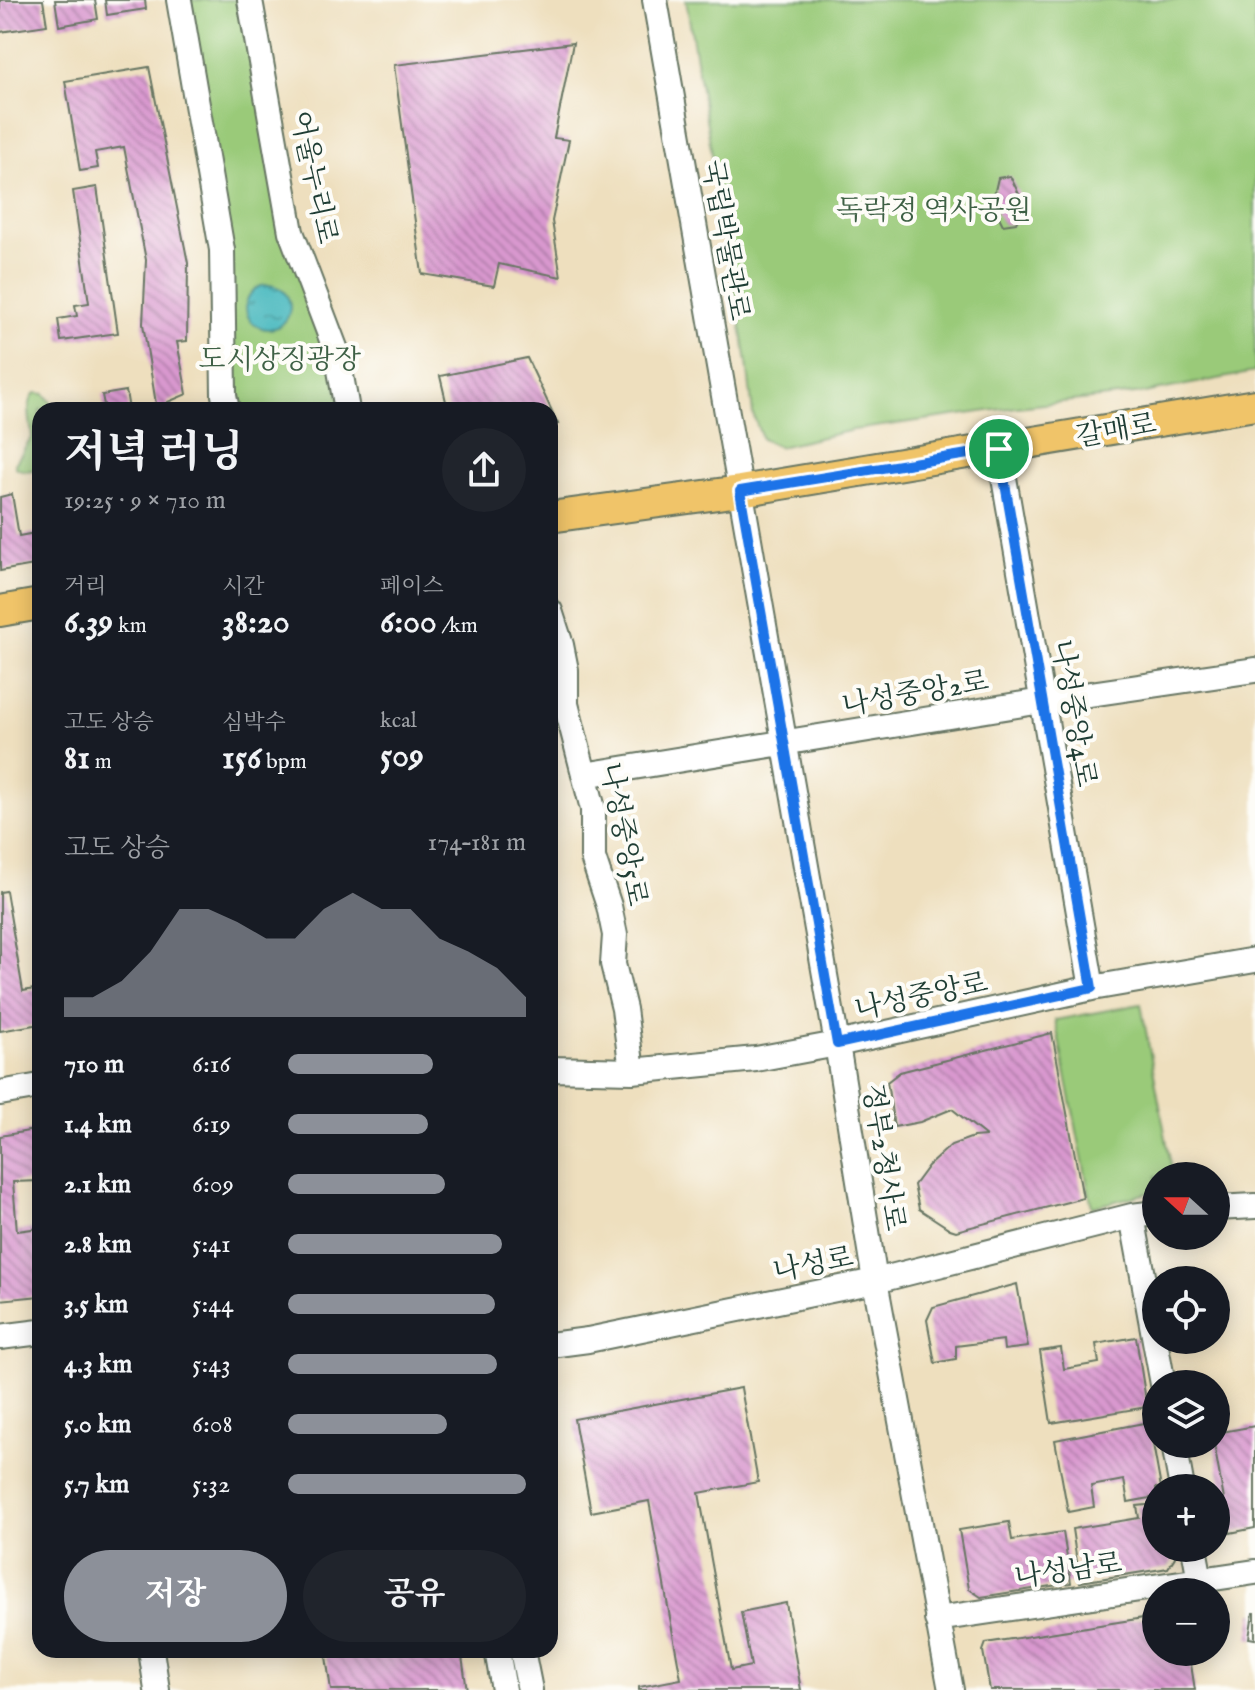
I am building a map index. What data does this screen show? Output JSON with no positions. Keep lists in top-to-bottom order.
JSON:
{
  "streets": {
    "main road": ["갈매로"],
    "street": [
      "어울누리로",
      "국립박물관로",
      "나성중앙2로",
      "나성중앙4로",
      "나성중앙5로",
      "나성중앙로",
      "정부2청사로",
      "나성로",
      "나성남로"
    ]
  },
  "crossings": [
    ["국립박물관로", "갈매로"],
    ["국립박물관로", "정부2청사로"],
    ["갈매로", "나성중앙4로"],
    ["갈매로", "정부2청사로"],
    ["나성중앙2로", "나성중앙4로"],
    ["나성중앙2로", "나성중앙5로"],
    ["나성중앙2로", "정부2청사로"],
    ["나성중앙4로", "나성중앙로"],
    ["나성중앙5로", "나성중앙로"],
    ["나성중앙로", "정부2청사로"],
    ["정부2청사로", "나성로"],
    ["정부2청사로", "나성남로"]
  ],
  "parks": ["독락정 역사공원", "도시상징광장"],
  "north": "left",
  "page": {
    "heading": ["저녁 러닝", "19:25 · 9 × 710 m"],
    "stats": [
      ["거리", "6.39 km"],
      ["시간", "38:20"],
      ["페이스", "6:00 /km"],
      ["고도 상승", "81 m"],
      ["심박수", "156 bpm"],
      ["kcal", "509"]
    ],
    "chart": ["고도 상승", "174–181 m"],
    "list": [
      {
        "name": "710 m",
        "note": "6:16"
      },
      {
        "name": "1.4 km",
        "note": "6:19"
      },
      {
        "name": "2.1 km",
        "note": "6:09"
      },
      {
        "name": "2.8 km",
        "note": "5:41"
      },
      {
        "name": "3.5 km",
        "note": "5:44"
      },
      {
        "name": "4.3 km",
        "note": "5:43"
      },
      {
        "name": "5.0 km",
        "note": "6:08"
      },
      {
        "name": "5.7 km",
        "note": "5:32"
      }
    ],
    "map_buttons": ["+", "−"],
    "buttons": ["저장", "공유"]
  }
}
